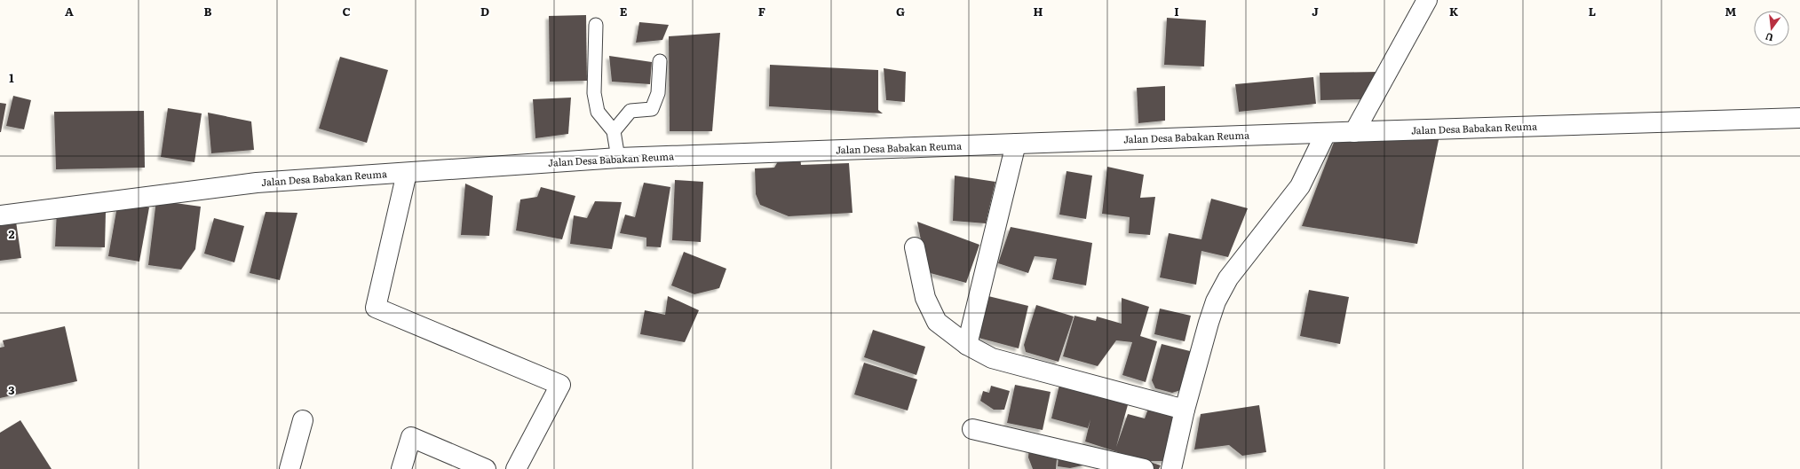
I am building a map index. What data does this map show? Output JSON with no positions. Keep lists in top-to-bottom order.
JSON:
{
  "streets": {
    "street": ["Jalan Desa Babakan Reuma"]
  },
  "north": "bottom",
  "grid": {
    "columns": [
      "A",
      "B",
      "C",
      "D",
      "E",
      "F",
      "G",
      "H",
      "I",
      "J",
      "K",
      "L",
      "M"
    ],
    "rows": ["1", "2", "3"]
  }
}
